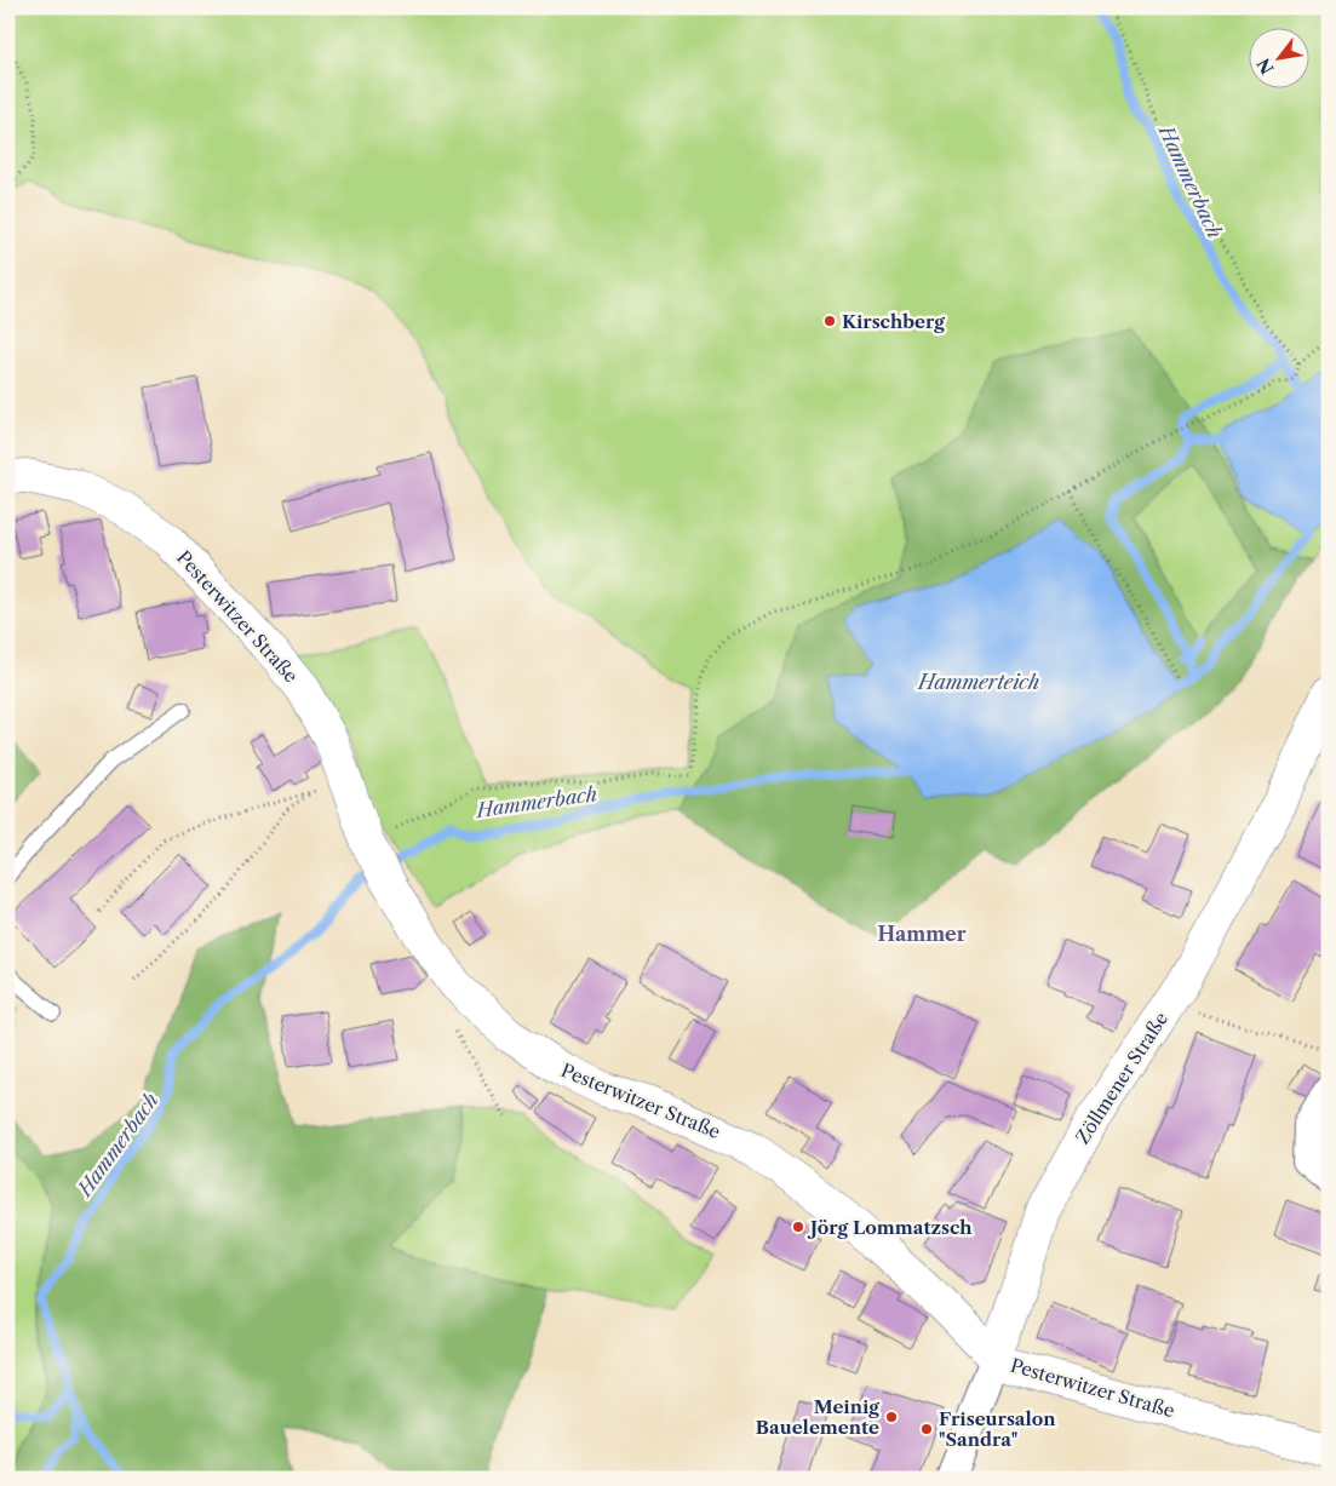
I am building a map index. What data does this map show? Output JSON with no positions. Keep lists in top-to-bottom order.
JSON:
{
  "streets": {
    "street": ["Pesterwitzer Straße", "Zöllmener Straße"]
  },
  "crossings": [
    ["Pesterwitzer Straße", "Zöllmener Straße"]
  ],
  "districts": ["Hammer"],
  "water": ["Hammerbach", "Hammerteich"],
  "places": [
    "Kirschberg",
    "Jörg Lommatzsch",
    "Meinig Bauelemente",
    "Friseursalon \"Sandra\""
  ],
  "north": "bottom left"
}
